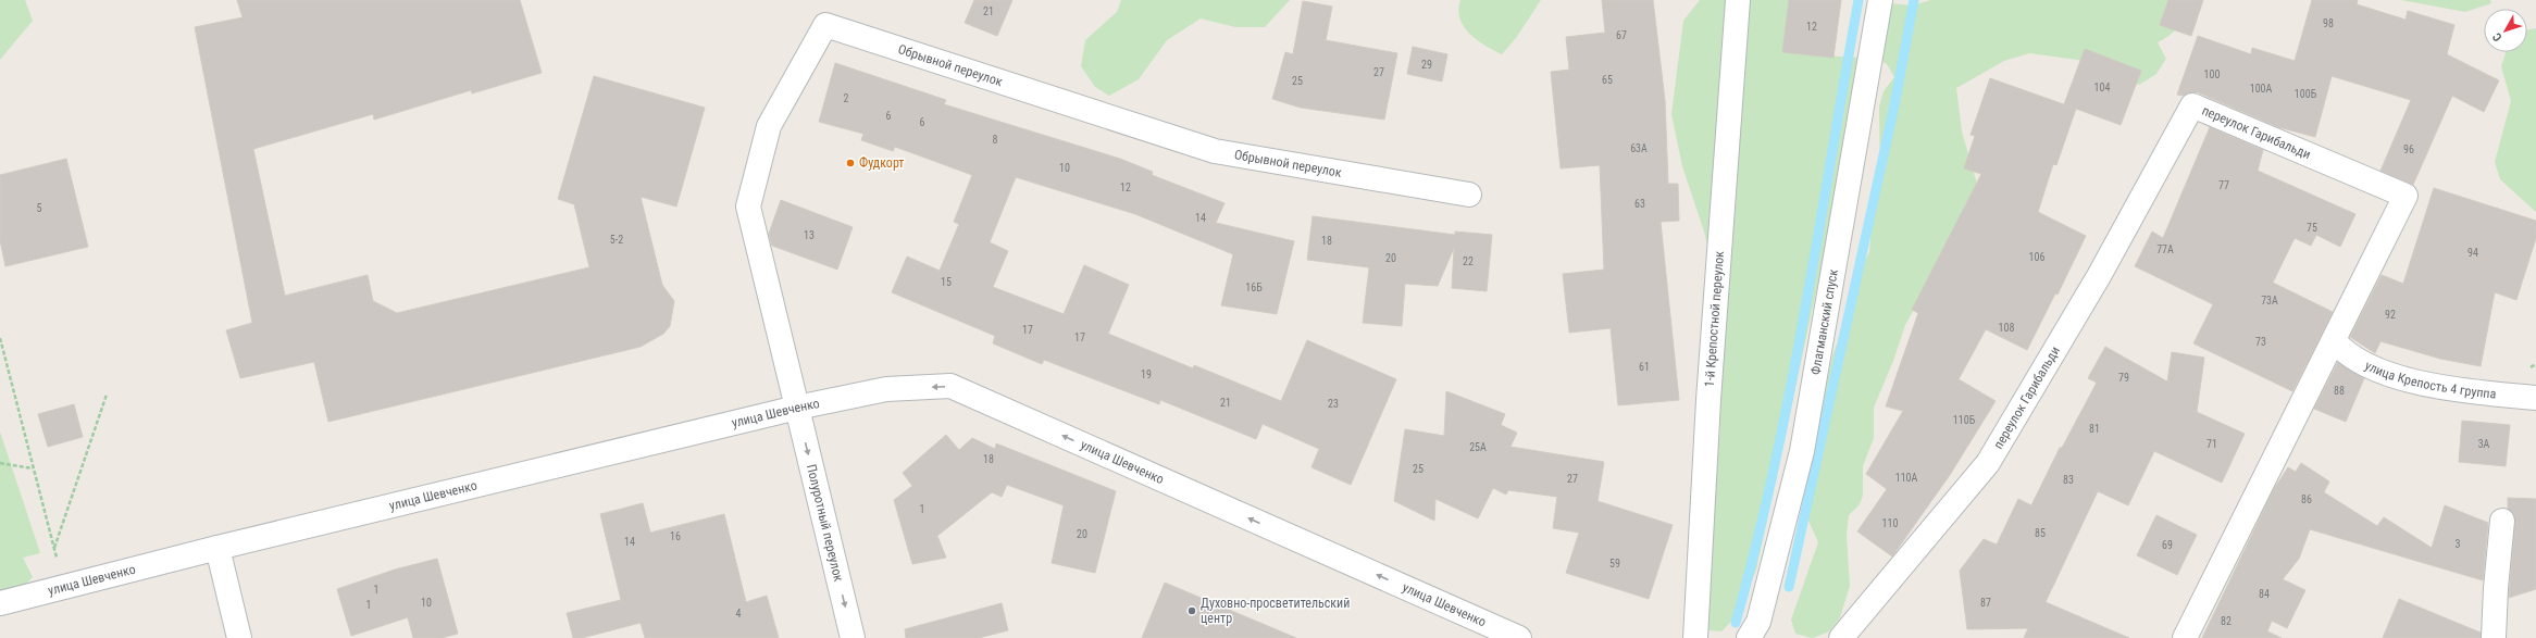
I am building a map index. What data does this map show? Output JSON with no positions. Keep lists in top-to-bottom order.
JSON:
{
  "streets": {
    "street": [
      "Обрывной переулок",
      "переулок Гарибальди",
      "1-й Крепостной переулок",
      "Флагманский спуск",
      "улица Крепость 4 группа",
      "улица Шевченко",
      "Полуротный переулок"
    ]
  },
  "crossings": [
    ["Обрывной переулок", "улица Шевченко"],
    ["Обрывной переулок", "Полуротный переулок"],
    ["переулок Гарибальди", "улица Крепость 4 группа"],
    ["улица Шевченко", "Полуротный переулок"]
  ],
  "one_way": ["улица Шевченко", "Полуротный переулок"],
  "places": ["Фудкорт", "Духовно-просветительский центр"],
  "house_numbers": [
    "21",
    "98",
    "12",
    "67",
    "29",
    "27",
    "100",
    "65",
    "25",
    "104",
    "100А",
    "100Б",
    "2",
    "6",
    "6",
    "8",
    "63А",
    "96",
    "10",
    "77",
    "12",
    "63",
    "5",
    "14",
    "75",
    "13",
    "5-2",
    "18",
    "77А",
    "94",
    "106",
    "20",
    "22",
    "15",
    "16Б",
    "73А",
    "92",
    "108",
    "17",
    "17",
    "73",
    "61",
    "19",
    "79",
    "88",
    "21",
    "23",
    "110Б",
    "81",
    "71",
    "3А",
    "25А",
    "18",
    "25",
    "110А",
    "27",
    "83",
    "86",
    "1",
    "110",
    "85",
    "20",
    "16",
    "14",
    "3",
    "69",
    "59",
    "1",
    "84",
    "10",
    "87",
    "1",
    "4",
    "82"
  ],
  "north": "bottom left"
}
